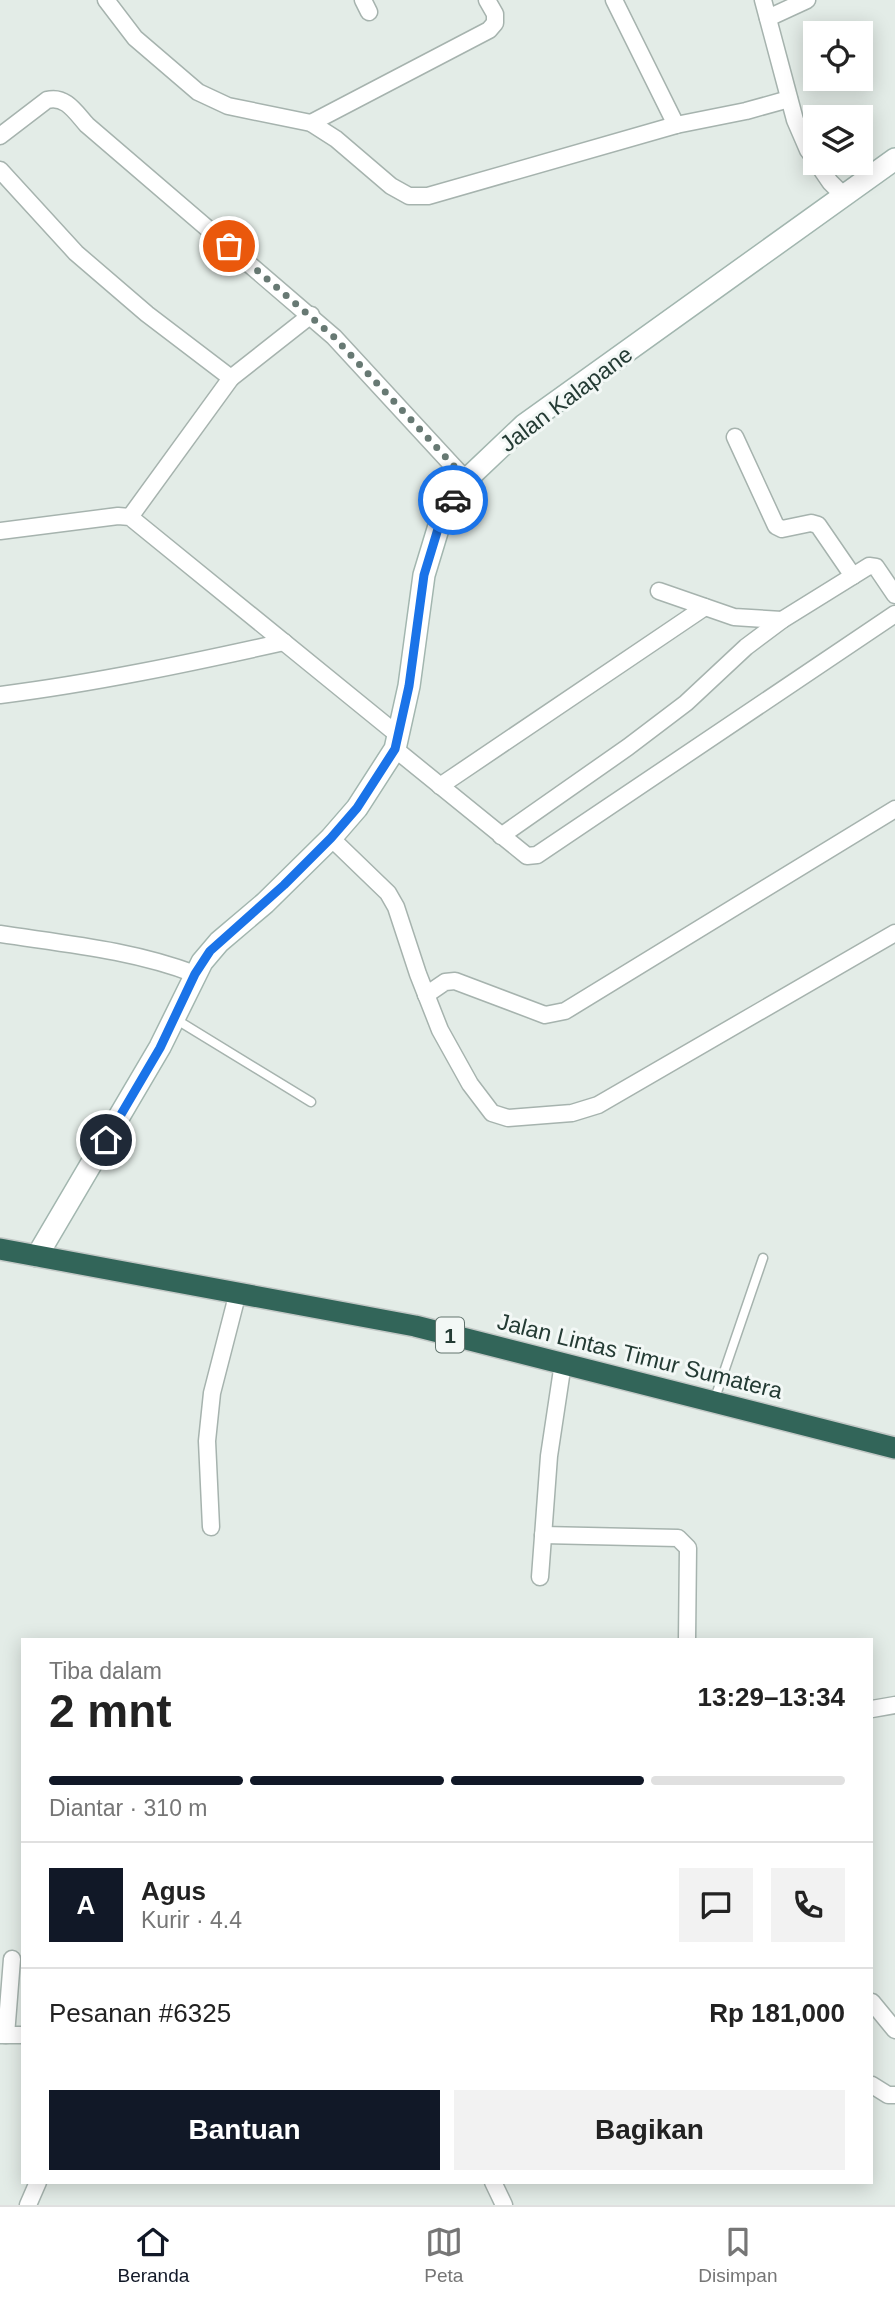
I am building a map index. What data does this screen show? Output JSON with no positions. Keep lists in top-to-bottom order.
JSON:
{
  "streets": {
    "highway": ["1", "Jalan Lintas Timur Sumatera"],
    "street": ["Jalan Kalapane"]
  },
  "crossings": [
    ["Jalan Kalapane", "Jalan Lintas Timur Sumatera"]
  ],
  "page": {
    "heading": ["2 mnt", "Tiba dalam", "13:29–13:34"],
    "panel": [
      "Agus",
      "Kurir · 4.4",
      "Pesanan #6325",
      "Rp 181,000"
    ],
    "bar": "Diantar · 310 m",
    "round": "A",
    "buttons": ["Bantuan", "Bagikan"],
    "tabs": ["Beranda", "Peta", "Disimpan"]
  }
}
